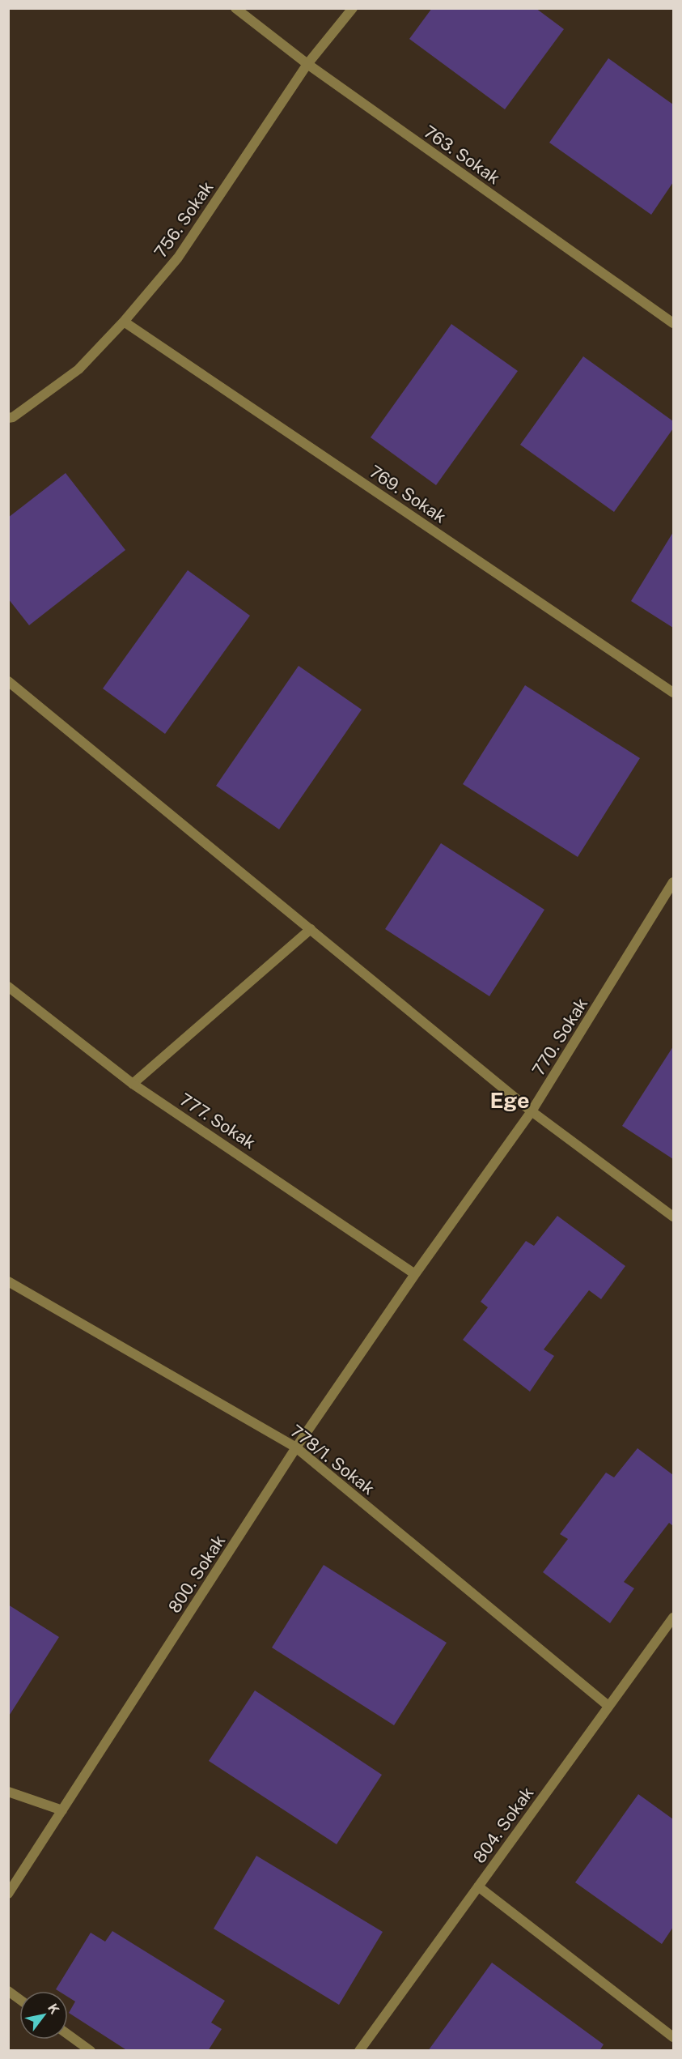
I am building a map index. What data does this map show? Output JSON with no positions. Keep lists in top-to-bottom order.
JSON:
{
  "streets": {
    "street": [
      "763. Sokak",
      "756. Sokak",
      "769. Sokak",
      "770. Sokak",
      "777. Sokak",
      "778/1. Sokak",
      "800. Sokak",
      "804. Sokak"
    ]
  },
  "crossings": [
    ["763. Sokak", "756. Sokak"],
    ["756. Sokak", "769. Sokak"],
    ["770. Sokak", "777. Sokak"],
    ["770. Sokak", "800. Sokak"],
    ["777. Sokak", "800. Sokak"],
    ["778/1. Sokak", "800. Sokak"],
    ["778/1. Sokak", "804. Sokak"]
  ],
  "districts": ["Ege"],
  "north": "top right"
}
